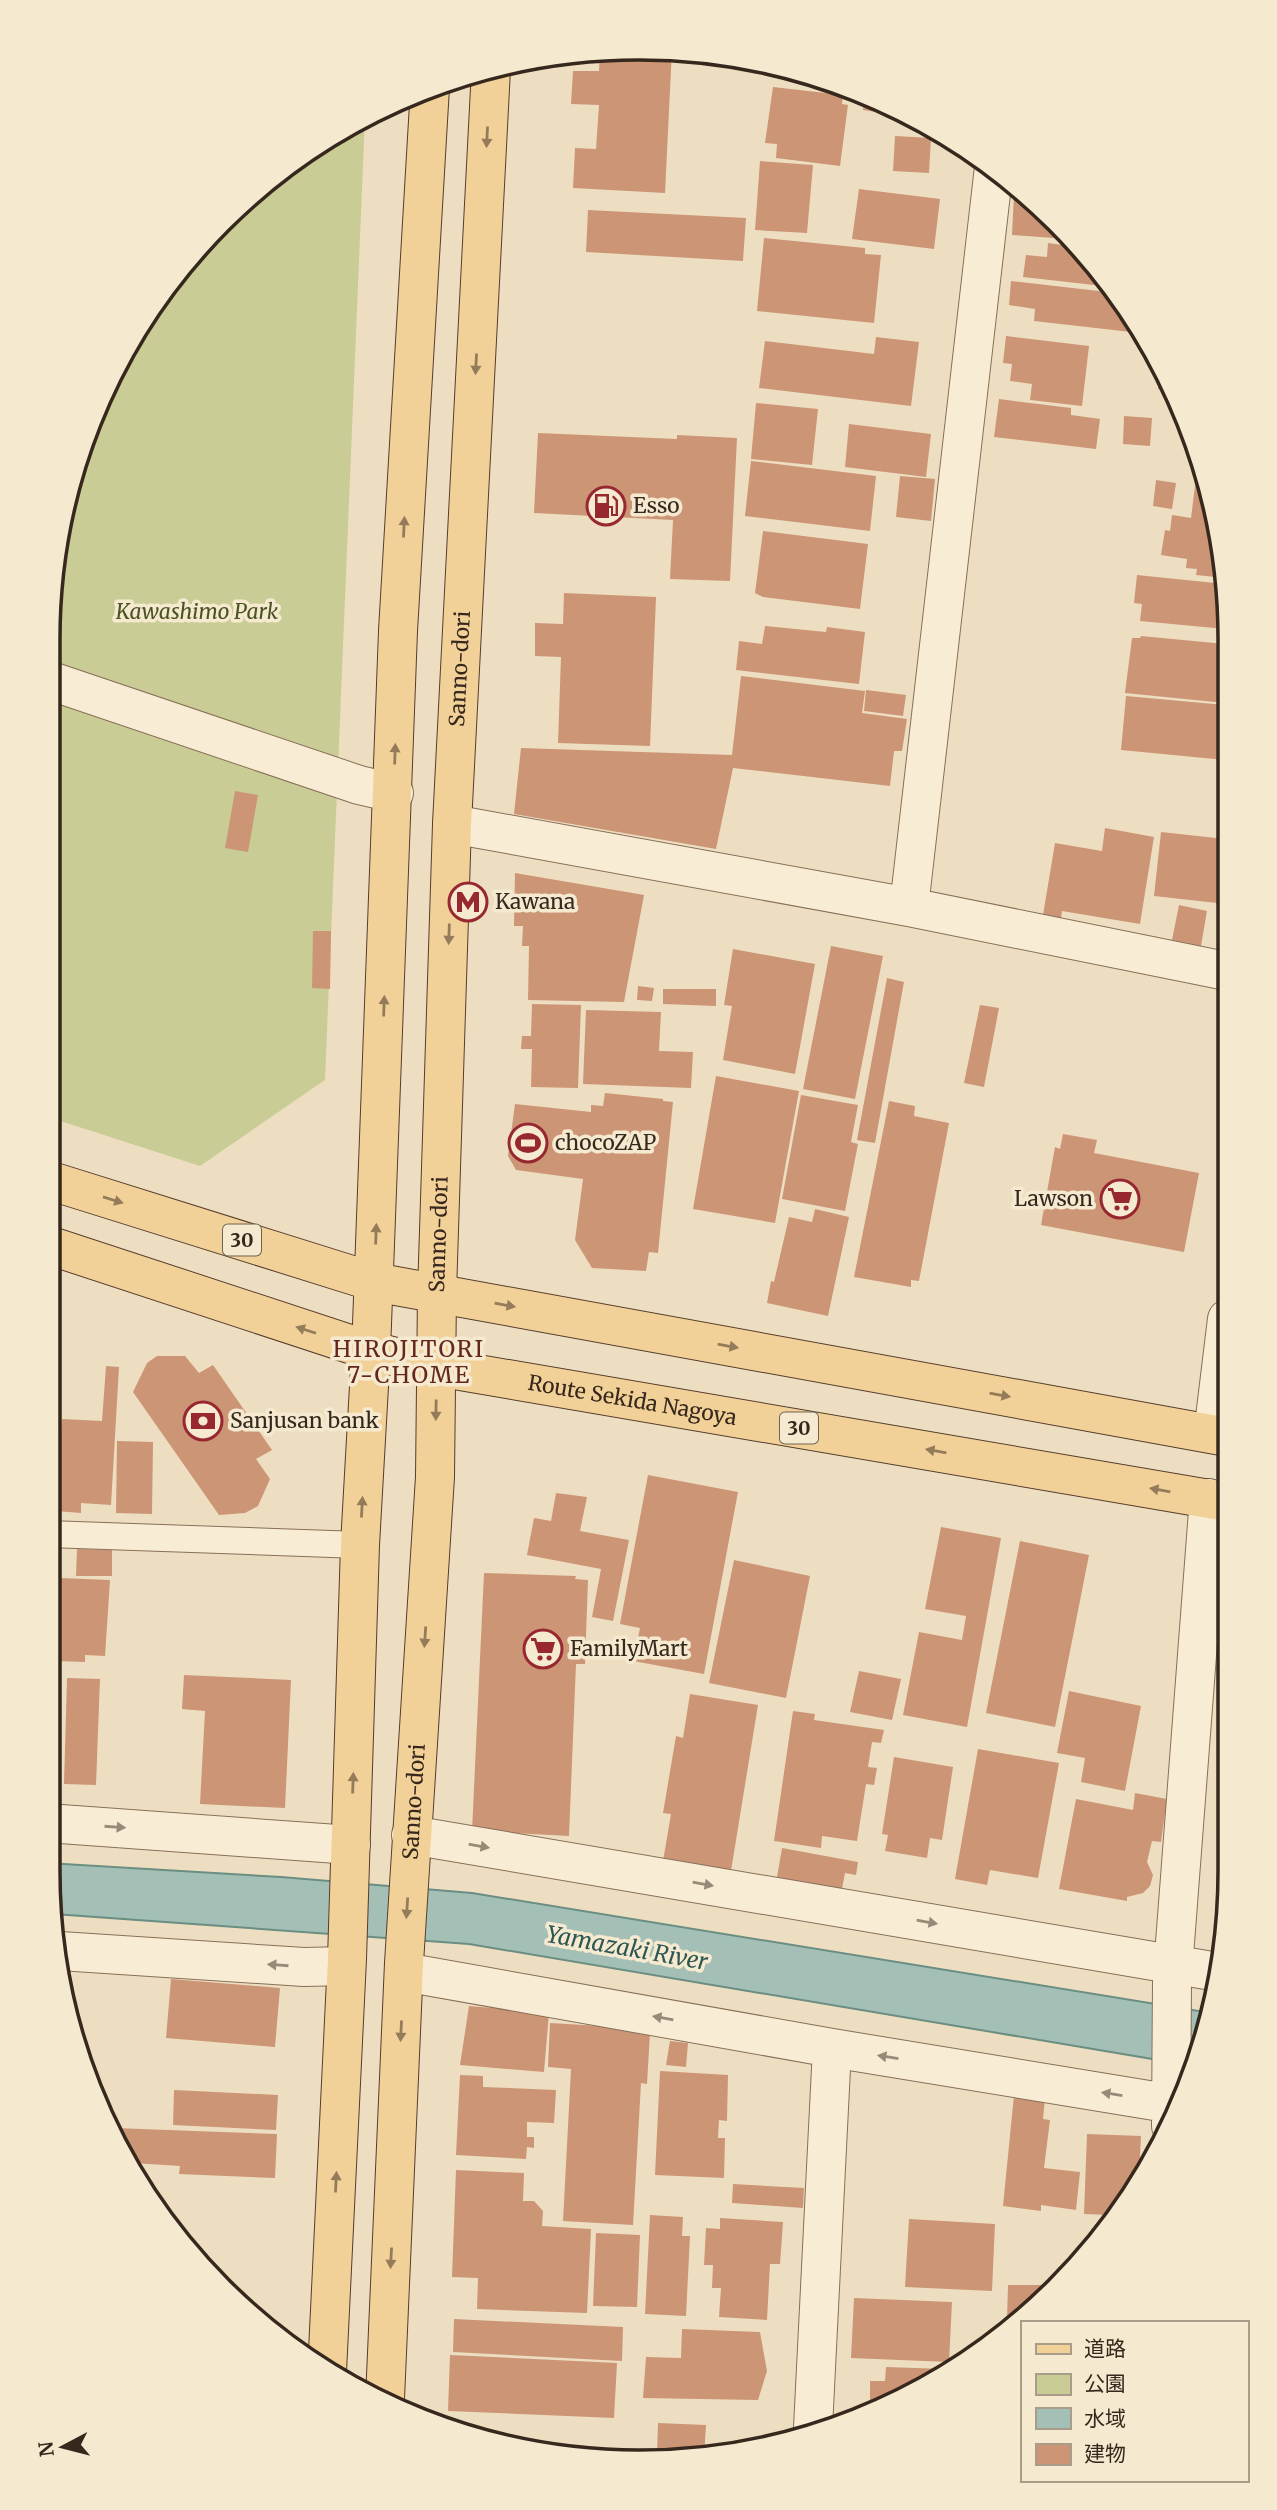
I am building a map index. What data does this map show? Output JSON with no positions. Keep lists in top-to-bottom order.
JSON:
{
  "streets": {
    "main road": ["Sanno-dori", "30", "Route Sekida Nagoya"]
  },
  "crossings": [
    ["Sanno-dori", "30"],
    ["Sanno-dori", "Route Sekida Nagoya"]
  ],
  "districts": ["HIROJITORI 7-CHOME"],
  "water": ["Yamazaki River"],
  "parks": ["Kawashimo Park"],
  "places": {
    "fuel station": ["Esso"],
    "metro station": ["Kawana"],
    "sports": ["chocoZAP"],
    "supermarket": ["Lawson", "FamilyMart"],
    "bank": ["Sanjusan bank"]
  },
  "legend": [
    "道路",
    "公園",
    "水域",
    "建物"
  ],
  "north": "left"
}
